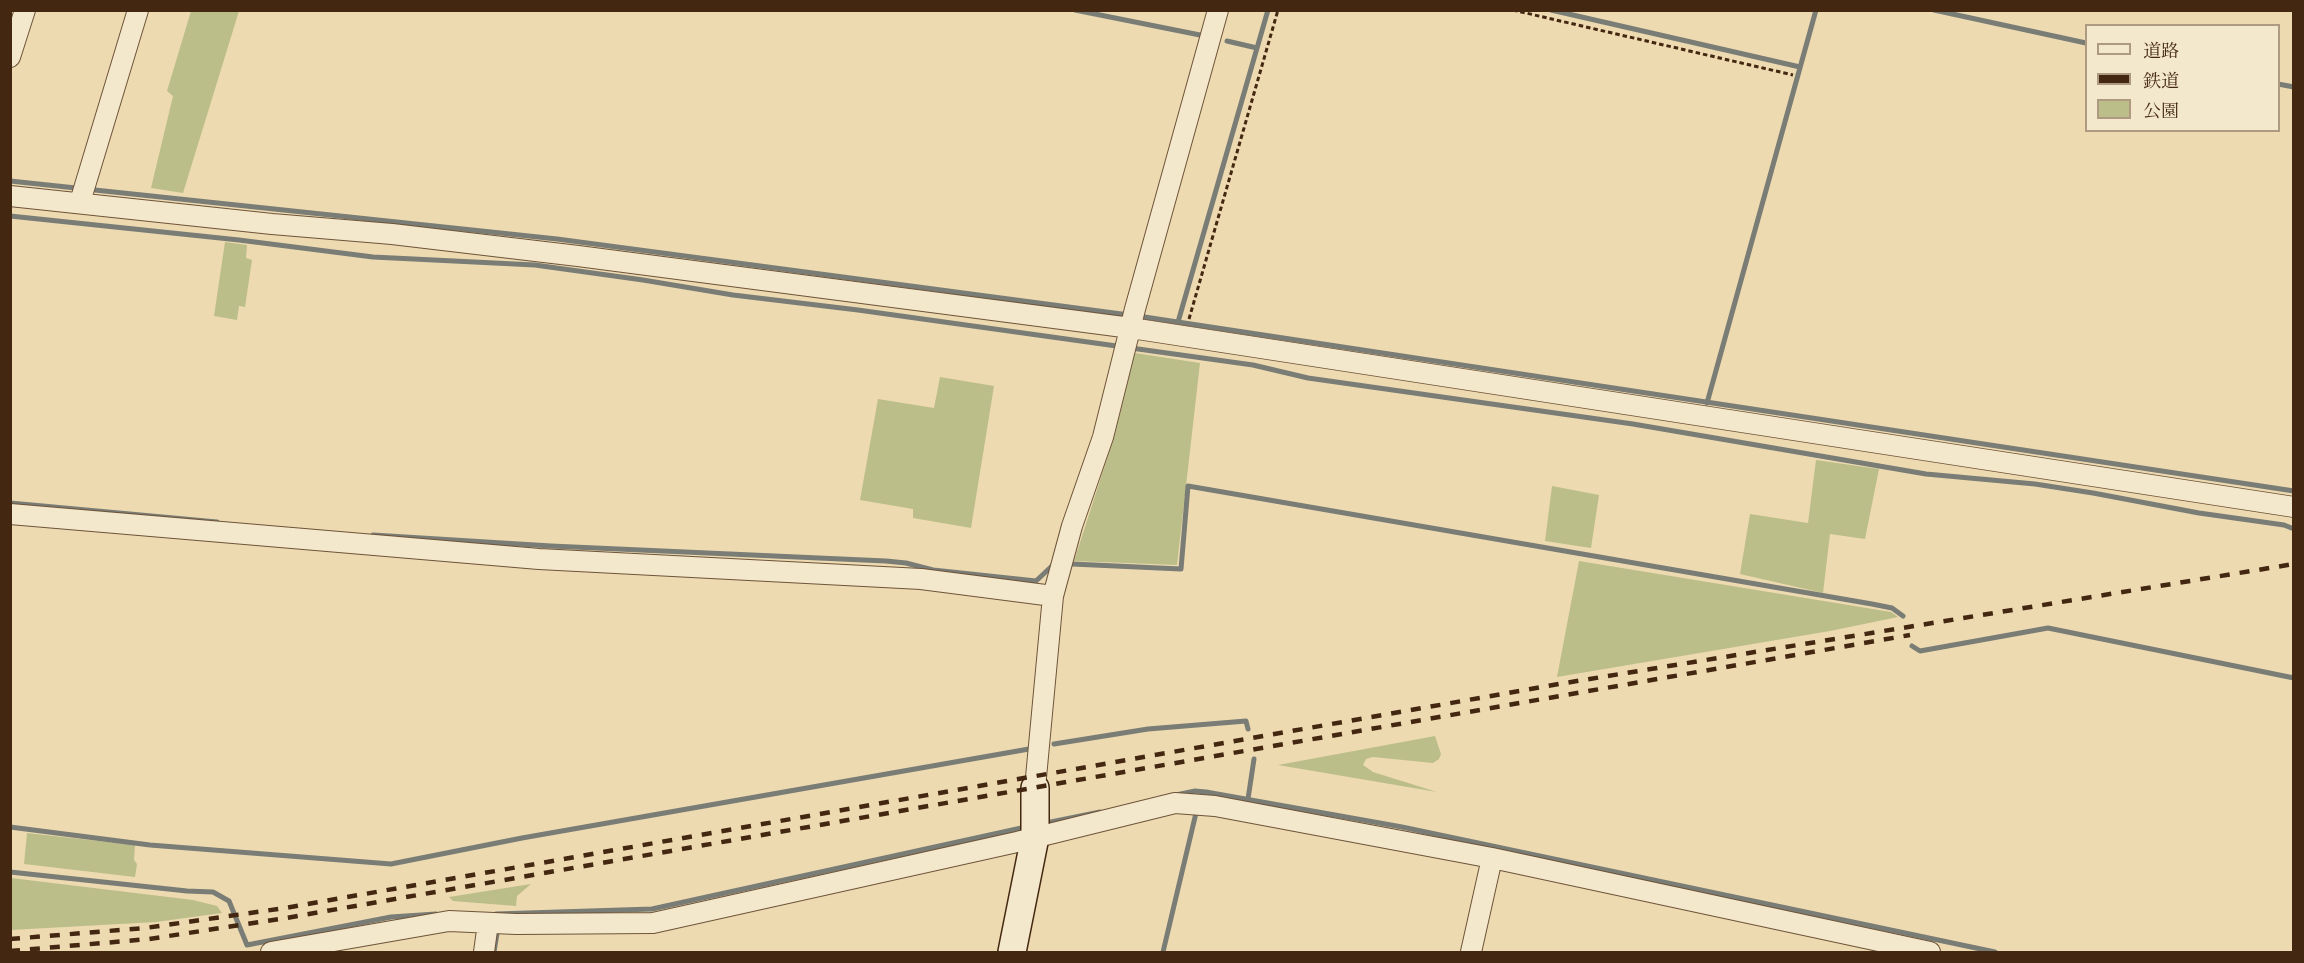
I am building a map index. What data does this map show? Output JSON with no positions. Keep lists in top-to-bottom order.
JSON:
{
  "legend": ["道路", "鉄道", "公園"]
}
